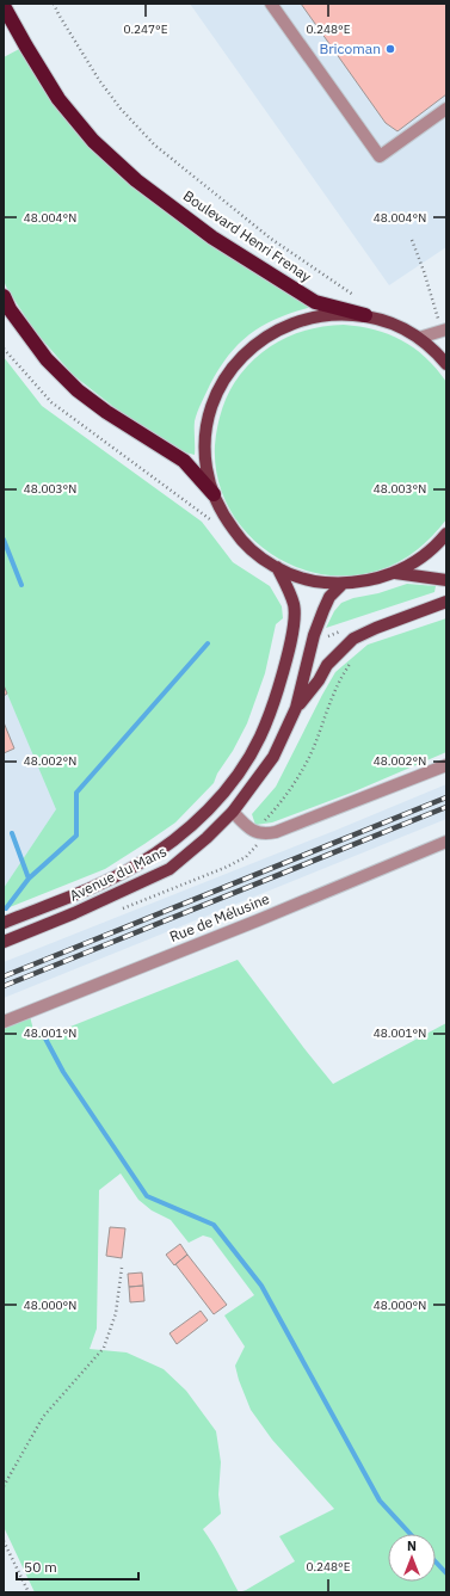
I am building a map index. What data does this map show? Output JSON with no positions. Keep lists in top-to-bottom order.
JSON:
{
  "streets": {
    "highway": ["Boulevard Henri Frenay"],
    "main road": ["Avenue du Mans"],
    "street": ["Rue de Mélusine"]
  },
  "places": ["Bricoman"],
  "scale_bar": "50 m",
  "north": "top",
  "coordinates": [
    "0.247°E",
    "0.248°E",
    "48.004°N",
    "48.003°N",
    "48.002°N",
    "48.001°N",
    "48.000°N"
  ]
}
